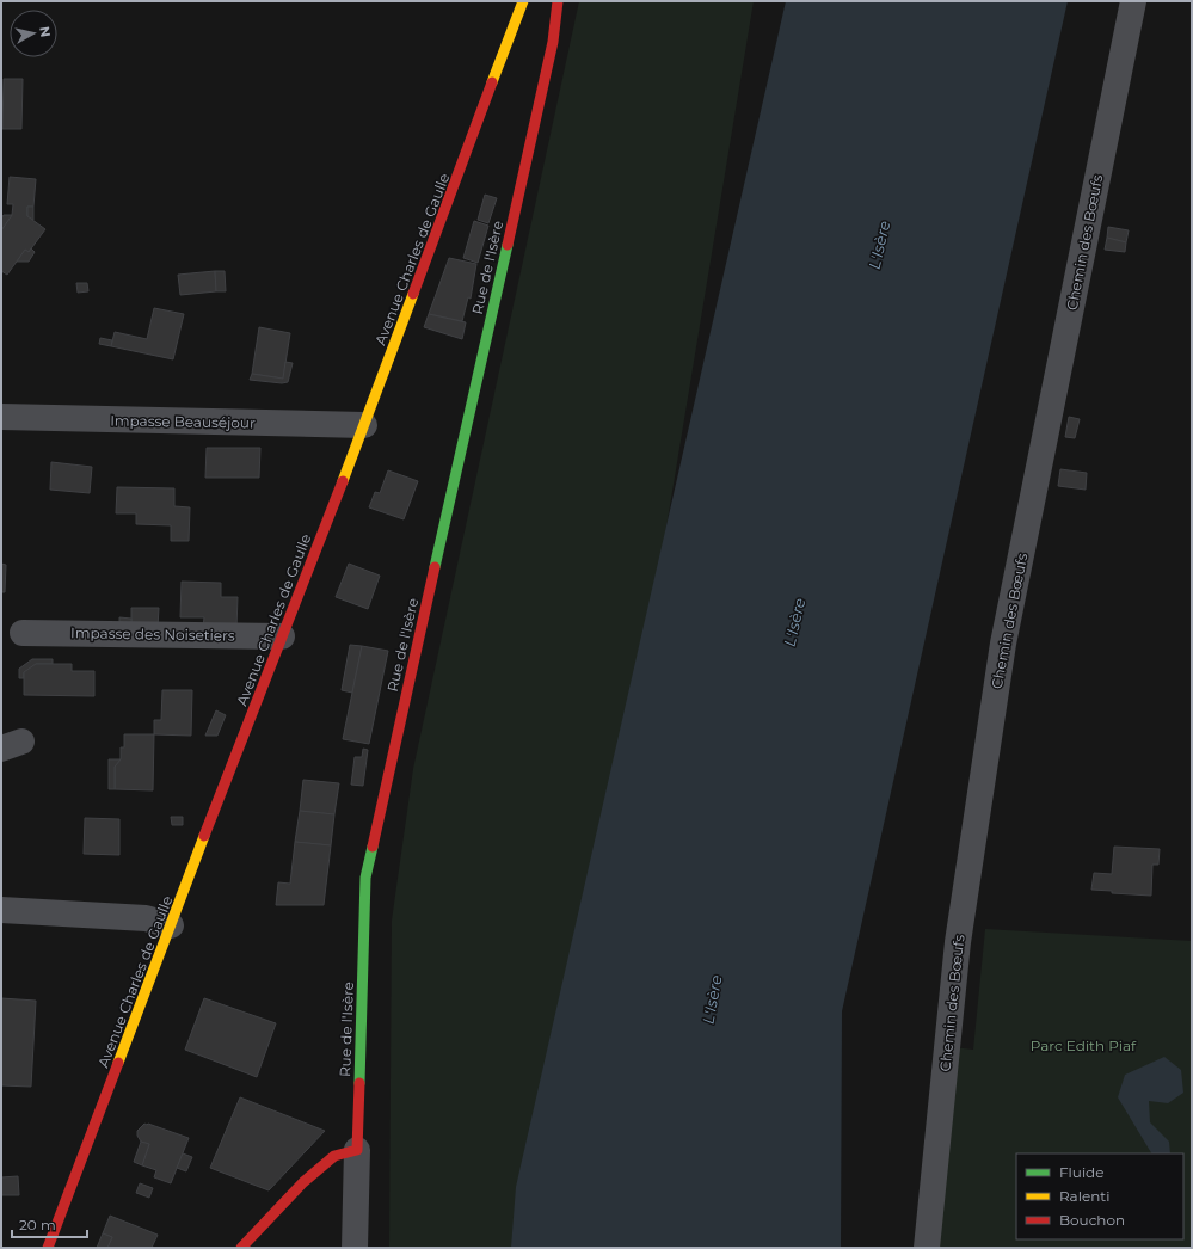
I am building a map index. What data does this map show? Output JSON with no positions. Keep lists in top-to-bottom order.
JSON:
{
  "streets": {
    "main road": ["Avenue Charles de Gaulle", "Rue de l'Isère"],
    "street": ["Chemin des Bœufs", "Impasse Beauséjour", "Impasse des Noisetiers"]
  },
  "crossings": [
    ["Avenue Charles de Gaulle", "Impasse Beauséjour"],
    ["Avenue Charles de Gaulle", "Impasse des Noisetiers"]
  ],
  "water": ["L'Isère"],
  "parks": ["Parc Edith Piaf"],
  "legend": ["Fluide", "Ralenti", "Bouchon"],
  "scale_bar": "20 m",
  "north": "right"
}
